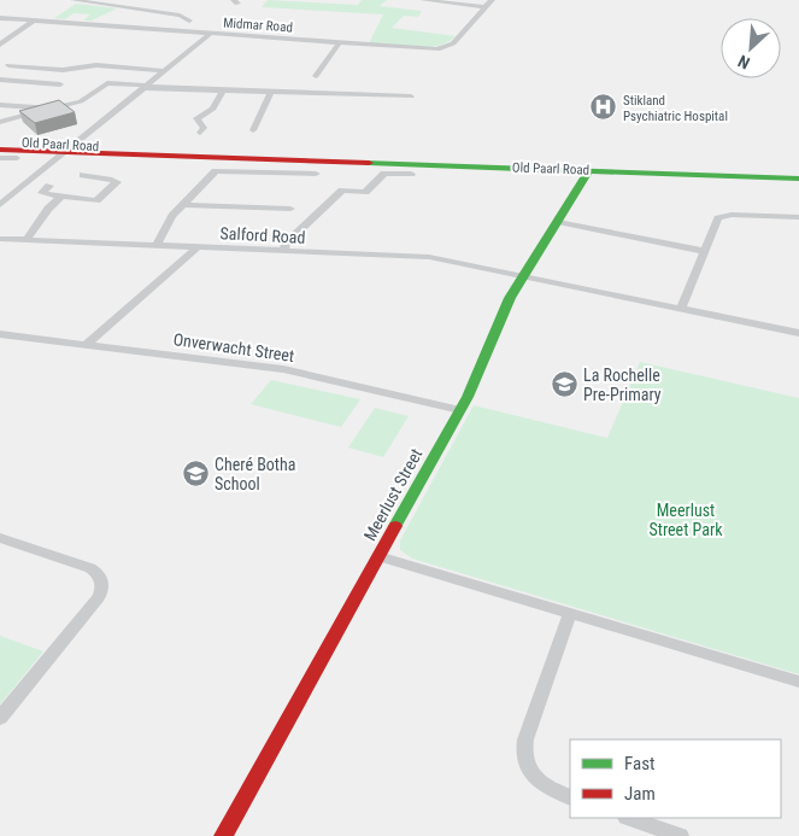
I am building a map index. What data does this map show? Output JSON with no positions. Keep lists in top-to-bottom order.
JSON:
{
  "streets": {
    "main road": ["Old Paarl Road", "Meerlust Street"],
    "street": ["Midmar Road", "Salford Road", "Onverwacht Street"]
  },
  "crossings": [
    ["Old Paarl Road", "Meerlust Street"],
    ["Salford Road", "Meerlust Street"],
    ["Onverwacht Street", "Meerlust Street"]
  ],
  "parks": ["Meerlust Street Park"],
  "places": {
    "hospital": ["Stikland Psychiatric Hospital"],
    "school or university": ["La Rochelle Pre-Primary", "Cheré Botha School"]
  },
  "legend": ["Fast", "Jam"],
  "north": "bottom left"
}
